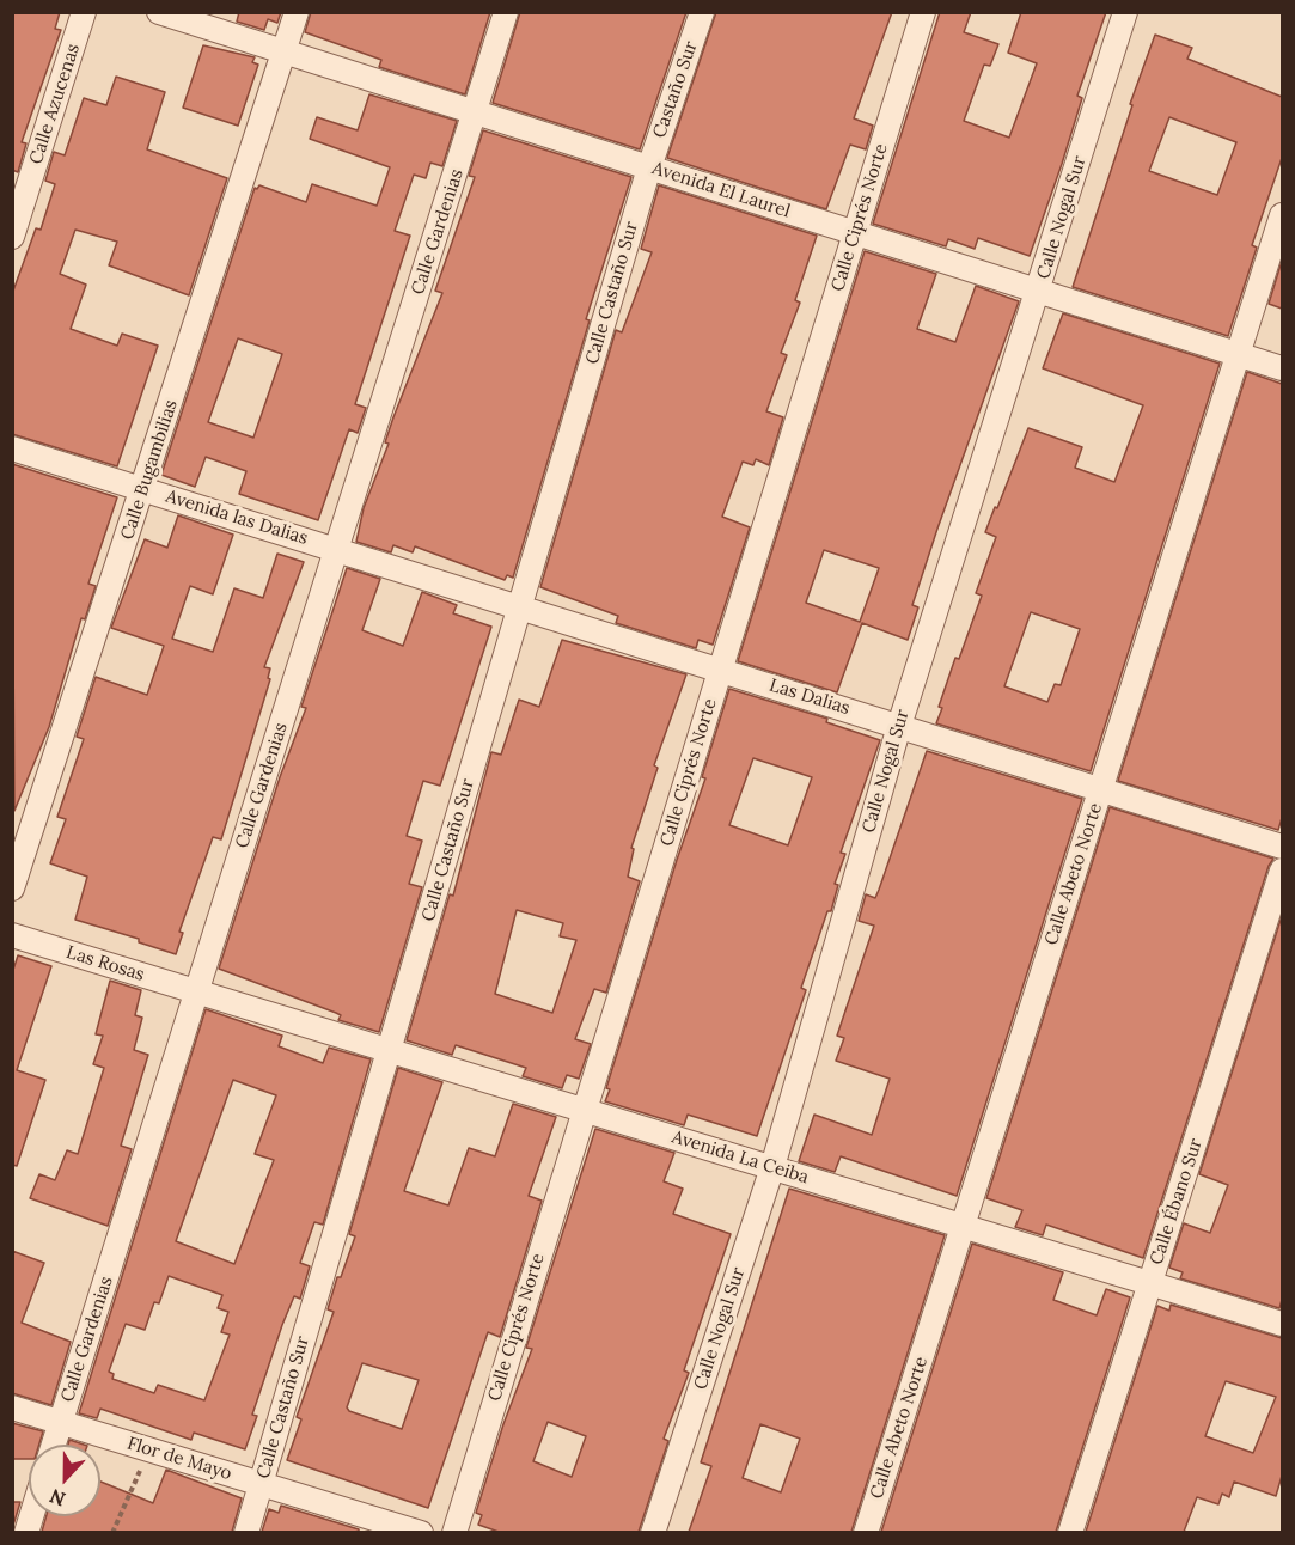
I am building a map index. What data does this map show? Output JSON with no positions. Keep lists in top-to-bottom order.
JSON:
{
  "streets": {
    "street": [
      "Castaño Sur",
      "Calle Azucenas",
      "Avenida El Laurel",
      "Calle Ciprés Norte",
      "Calle Nogal Sur",
      "Calle Gardenias",
      "Calle Castaño Sur",
      "Calle Bugambilias",
      "Avenida las Dalias",
      "Las Dalias",
      "Calle Abeto Norte",
      "Las Rosas",
      "Avenida La Ceiba",
      "Calle Ébano Sur",
      "Flor de Mayo"
    ]
  },
  "crossings": [
    ["Castaño Sur", "Avenida El Laurel"],
    ["Castaño Sur", "Calle Castaño Sur"],
    ["Avenida El Laurel", "Calle Ciprés Norte"],
    ["Avenida El Laurel", "Calle Nogal Sur"],
    ["Avenida El Laurel", "Calle Gardenias"],
    ["Avenida El Laurel", "Calle Castaño Sur"],
    ["Avenida El Laurel", "Calle Bugambilias"],
    ["Avenida El Laurel", "Calle Abeto Norte"],
    ["Calle Ciprés Norte", "Las Dalias"],
    ["Calle Ciprés Norte", "Avenida La Ceiba"],
    ["Calle Nogal Sur", "Las Dalias"],
    ["Calle Nogal Sur", "Avenida La Ceiba"],
    ["Calle Gardenias", "Avenida las Dalias"],
    ["Calle Gardenias", "Las Dalias"],
    ["Calle Gardenias", "Las Rosas"],
    ["Calle Gardenias", "Avenida La Ceiba"],
    ["Calle Gardenias", "Flor de Mayo"],
    ["Calle Castaño Sur", "Las Dalias"],
    ["Calle Castaño Sur", "Avenida La Ceiba"],
    ["Calle Castaño Sur", "Flor de Mayo"],
    ["Calle Bugambilias", "Avenida las Dalias"],
    ["Avenida las Dalias", "Las Dalias"],
    ["Las Dalias", "Calle Abeto Norte"],
    ["Calle Abeto Norte", "Avenida La Ceiba"],
    ["Las Rosas", "Avenida La Ceiba"],
    ["Avenida La Ceiba", "Calle Ébano Sur"]
  ],
  "north": "bottom"
}
